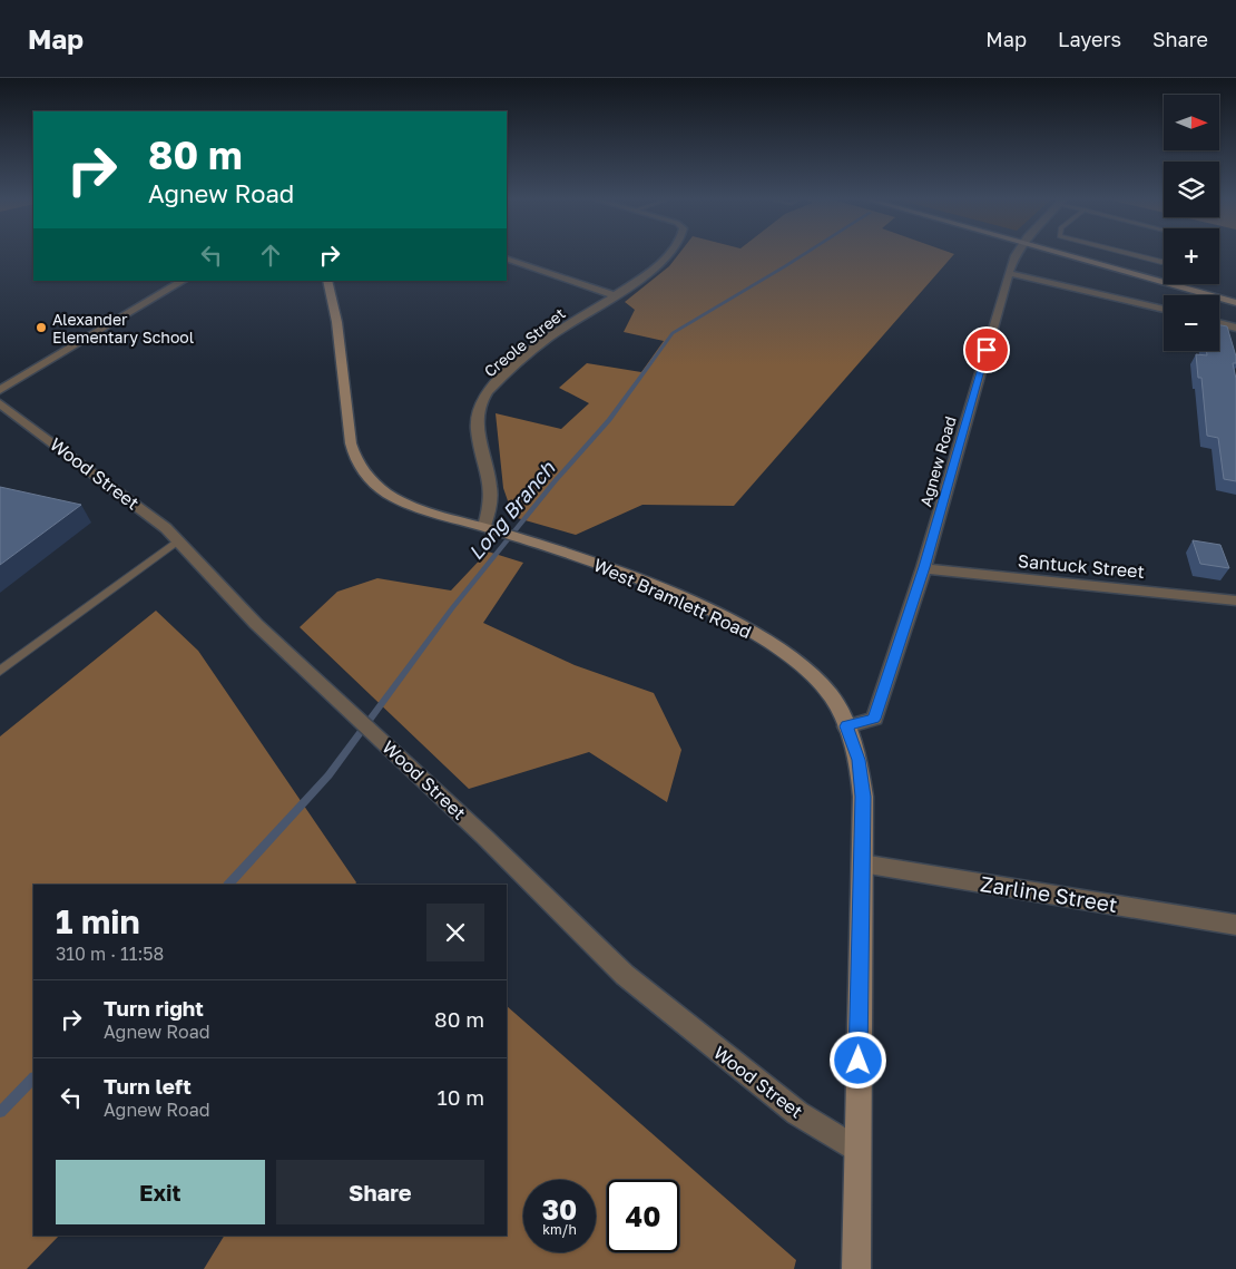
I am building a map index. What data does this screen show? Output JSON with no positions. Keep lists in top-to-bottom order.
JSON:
{
  "streets": {
    "street": [
      "Creole Street",
      "Agnew Road",
      "Wood Street",
      "Santuck Street",
      "West Bramlett Road",
      "Zarline Street"
    ]
  },
  "crossings": [
    ["Creole Street", "West Bramlett Road"],
    ["Agnew Road", "Santuck Street"],
    ["Agnew Road", "West Bramlett Road"],
    ["Wood Street", "West Bramlett Road"],
    ["West Bramlett Road", "Zarline Street"]
  ],
  "water": ["Long Branch"],
  "places": ["Alexander Elementary School"],
  "north": "right",
  "page": {
    "header": "Map",
    "nav": ["Map", "Layers", "Share"],
    "map_buttons": ["+", "−"],
    "turn": ["80 m", "Agnew Road"],
    "heading": ["1 min", "310 m · 11:58"],
    "list": [
      {
        "name": "Turn right",
        "note": "Agnew Road",
        "value": "80 m"
      },
      {
        "name": "Turn left",
        "note": "Agnew Road",
        "value": "10 m"
      }
    ],
    "buttons": ["Exit", "Share"],
    "speed": "30 km/h",
    "limit": "40"
  }
}
